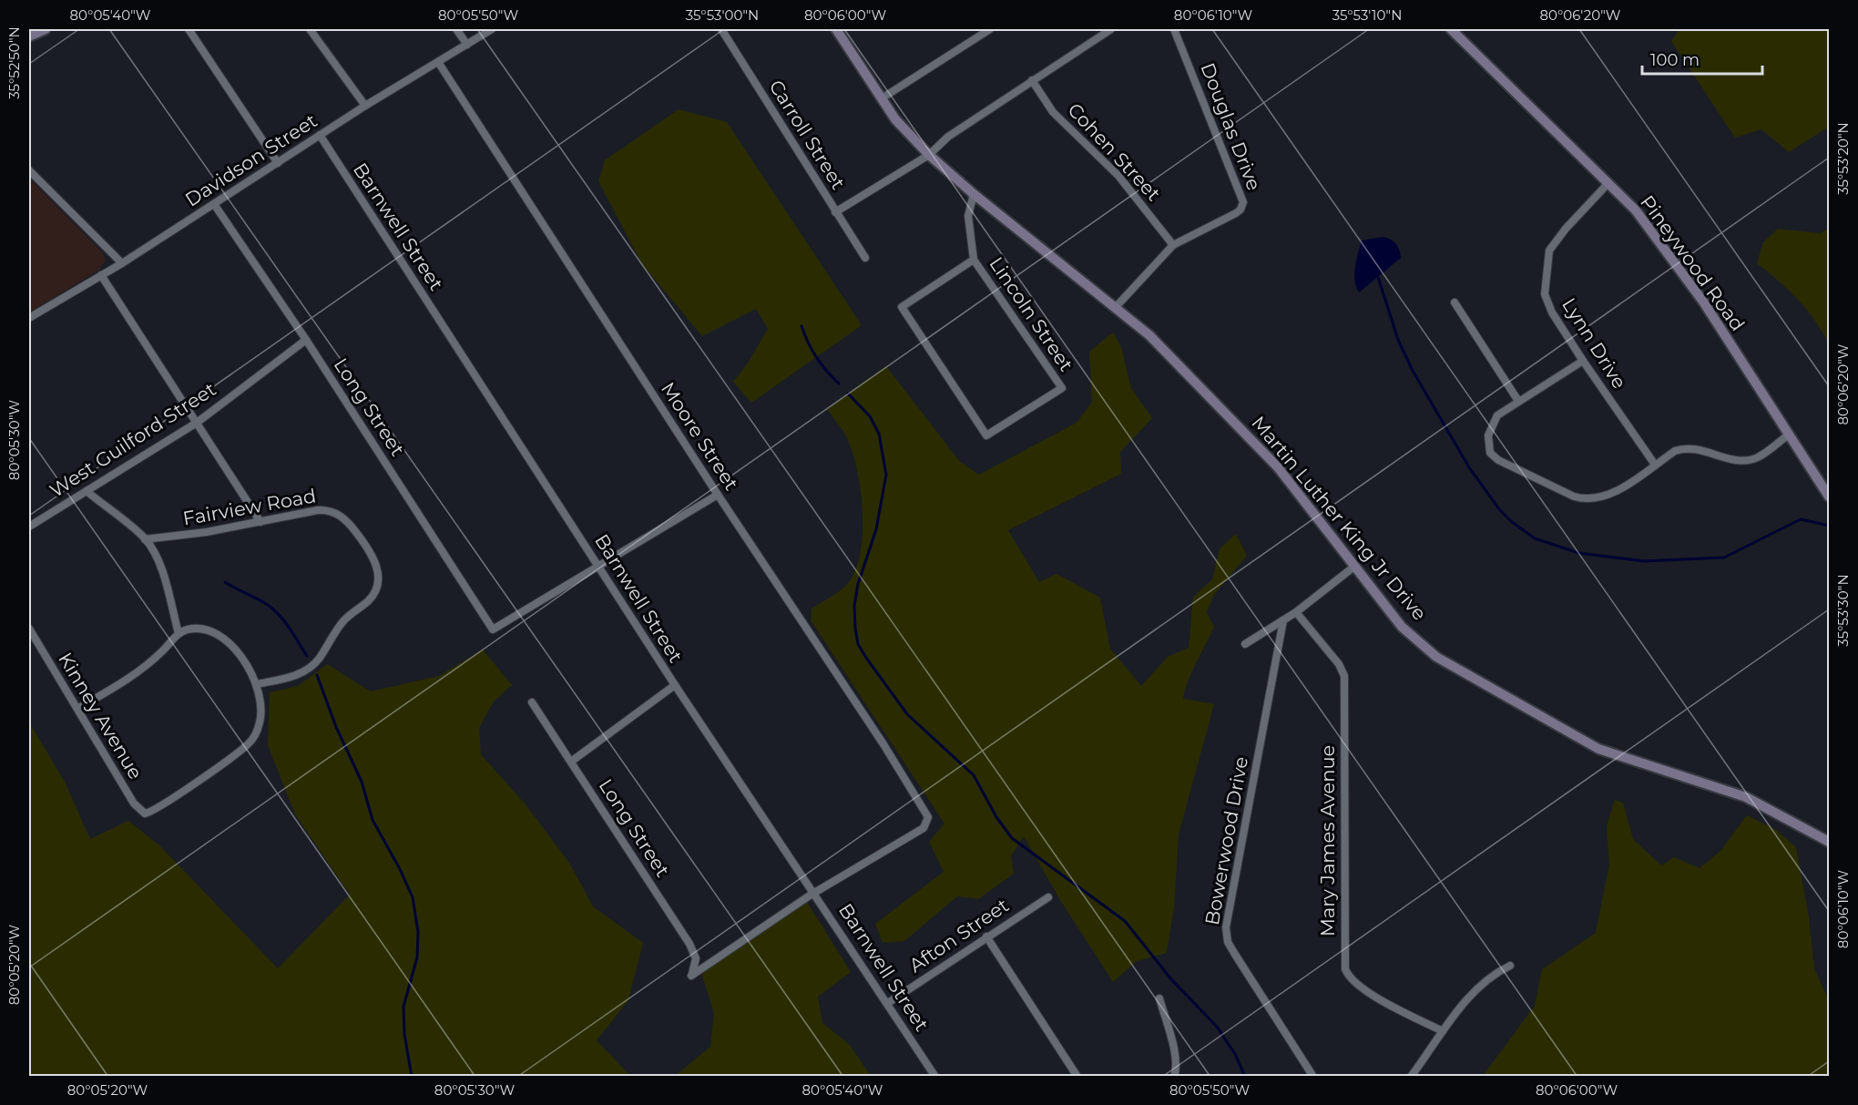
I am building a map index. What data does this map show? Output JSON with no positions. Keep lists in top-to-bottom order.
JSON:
{
  "streets": {
    "street": [
      "Douglas Drive",
      "Carroll Street",
      "Cohen Street",
      "Davidson Street",
      "Barnwell Street",
      "Pineywood Road",
      "Lincoln Street",
      "Lynn Drive",
      "Long Street",
      "Moore Street",
      "West Guilford Street",
      "Fairview Road",
      "Martin Luther King Jr Drive",
      "Kinney Avenue",
      "Bowerwood Drive",
      "Mary James Avenue",
      "Afton Street"
    ]
  },
  "crossings": [
    ["Douglas Drive", "Cohen Street"],
    ["Douglas Drive", "Martin Luther King Jr Drive"],
    ["Davidson Street", "Barnwell Street"],
    ["Davidson Street", "Long Street"],
    ["Davidson Street", "Moore Street"],
    ["Barnwell Street", "Long Street"],
    ["Barnwell Street", "Moore Street"],
    ["Barnwell Street", "Afton Street"],
    ["Pineywood Road", "Lynn Drive"],
    ["Lincoln Street", "Martin Luther King Jr Drive"],
    ["Long Street", "Moore Street"],
    ["Long Street", "West Guilford Street"],
    ["Fairview Road", "Kinney Avenue"]
  ],
  "scale_bar": "100 m",
  "coordinates": [
    "80°05'40\"W",
    "80°05'50\"W",
    "35°53'00\"N",
    "80°06'00\"W",
    "80°06'10\"W",
    "35°53'10\"N",
    "80°06'20\"W",
    "35°52'50\"N",
    "35°53'20\"N",
    "80°05'30\"W",
    "35°53'30\"N",
    "80°05'20\"W"
  ]
}
